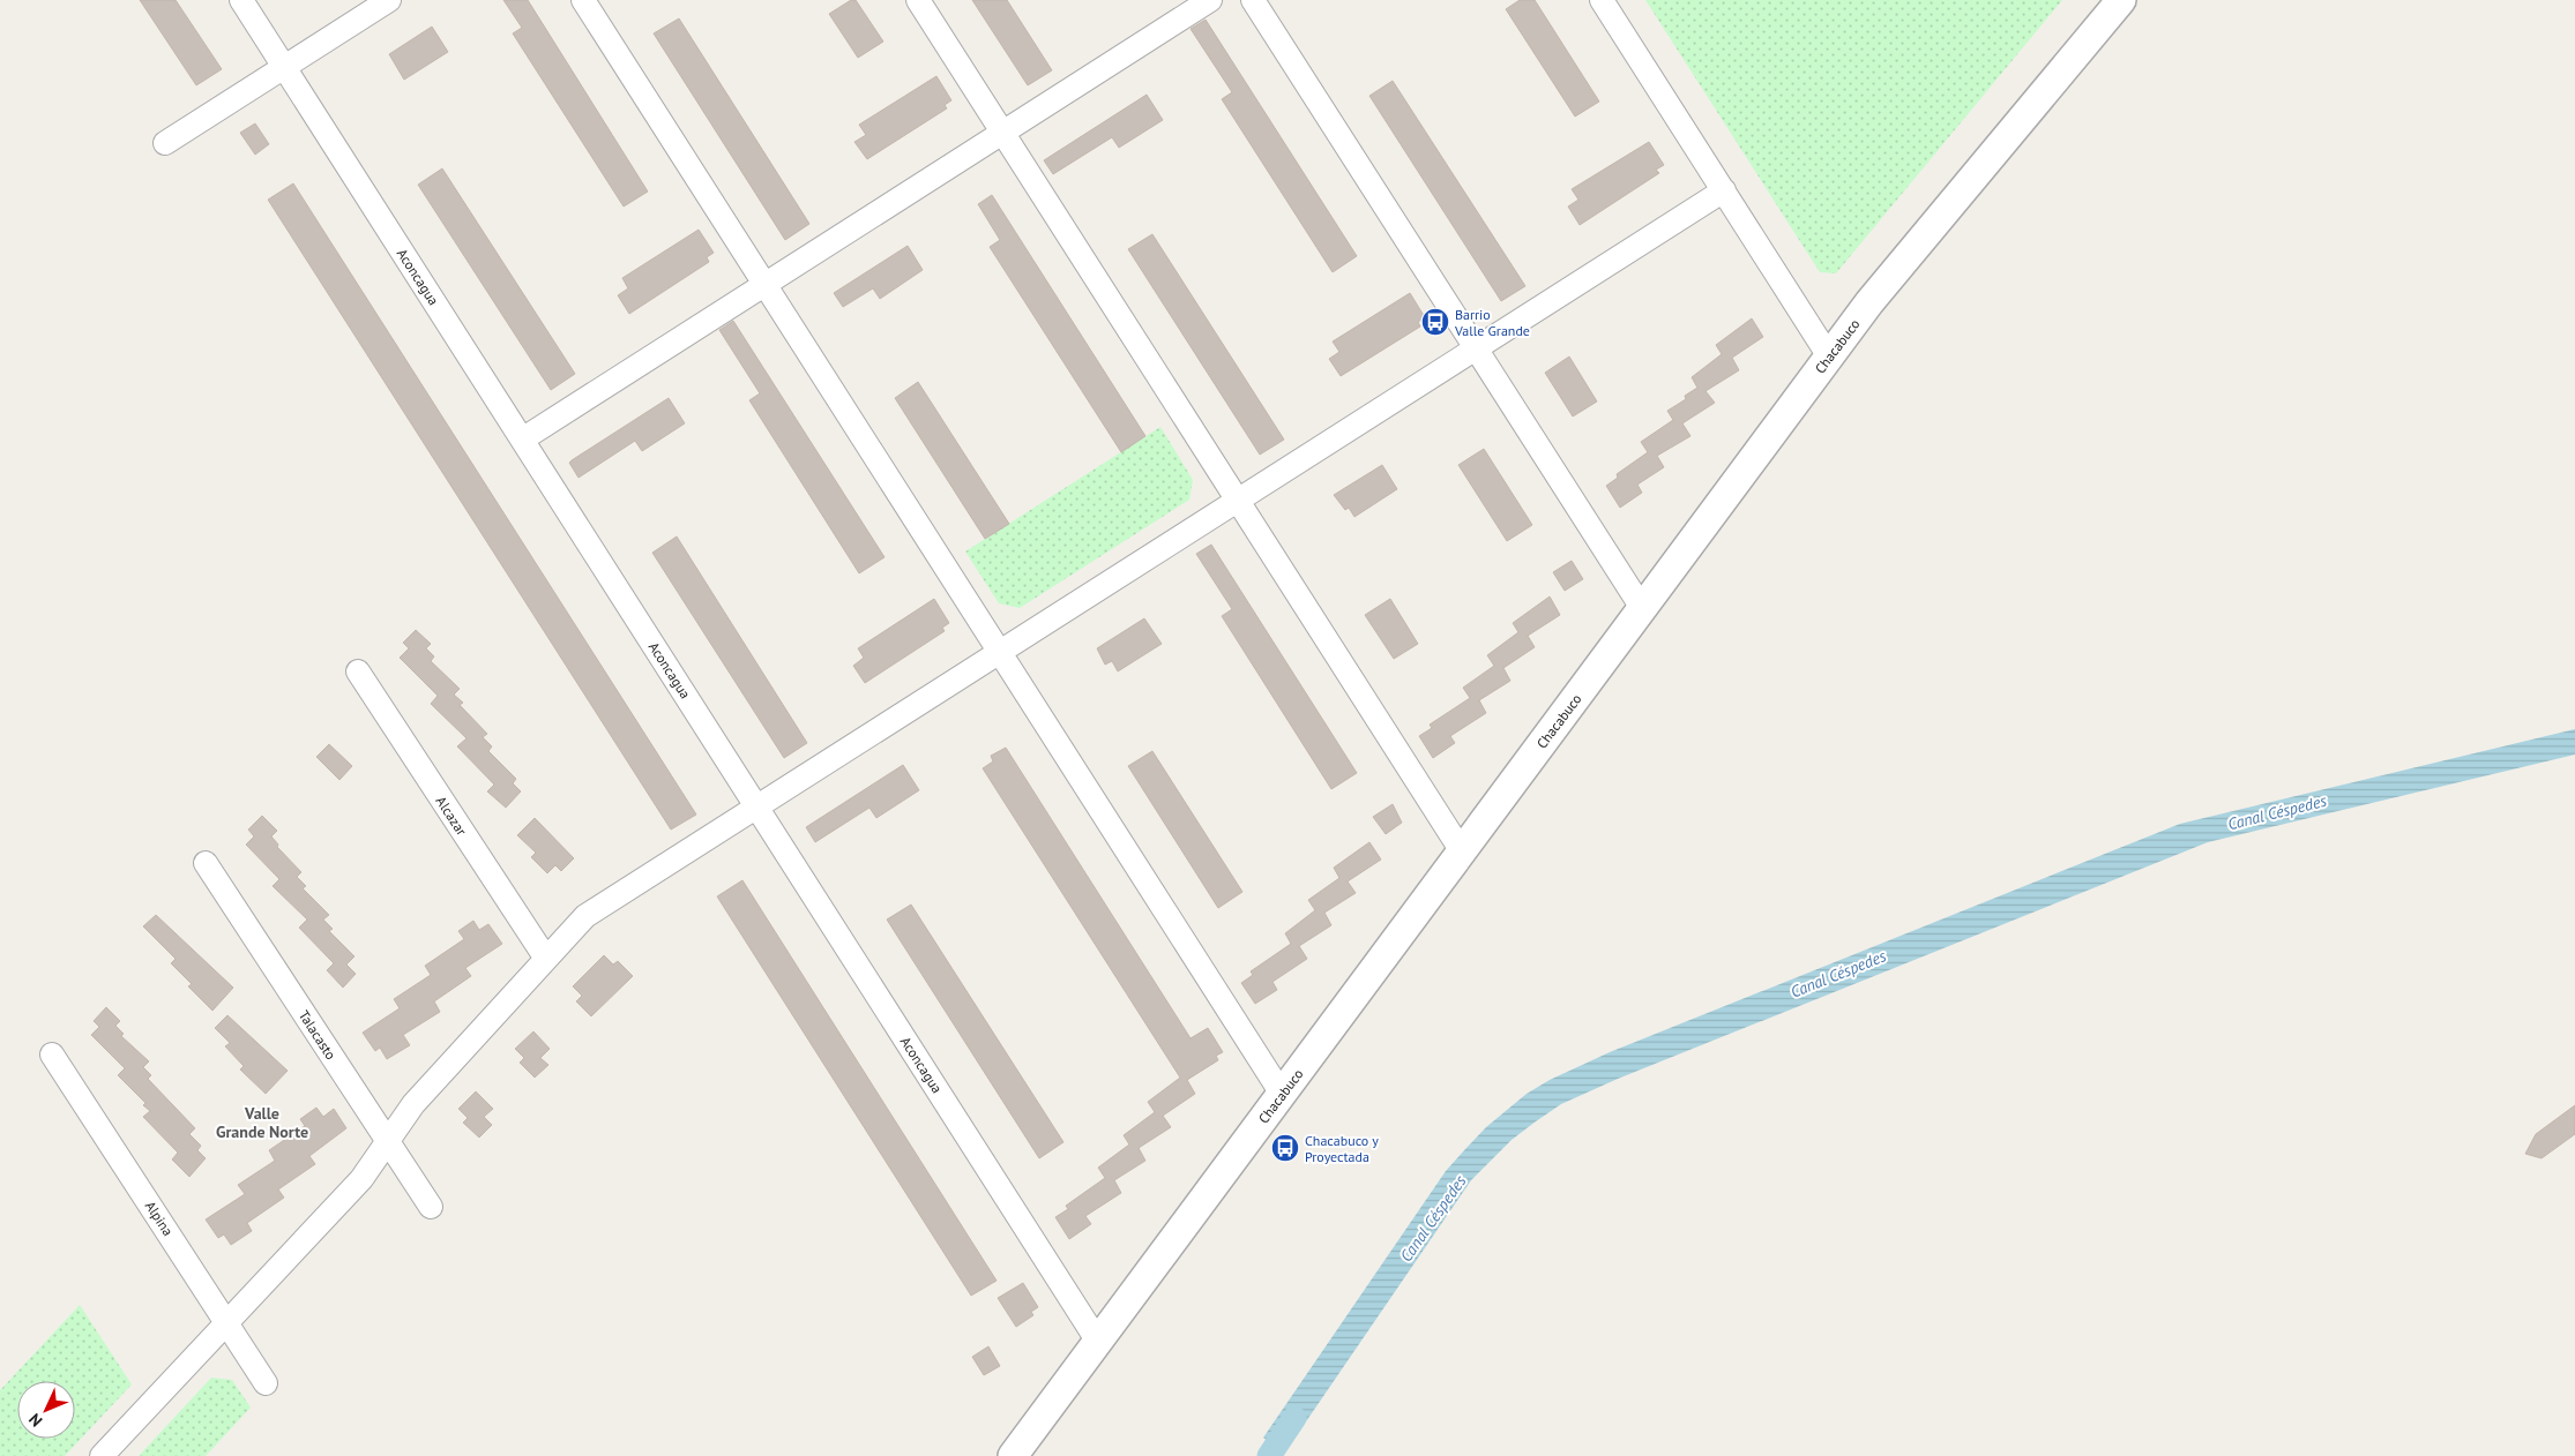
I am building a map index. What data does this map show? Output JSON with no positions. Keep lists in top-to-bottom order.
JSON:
{
  "streets": {
    "street": [
      "Aconcagua",
      "Chacabuco",
      "Alcazar",
      "Talacasto",
      "Alpina"
    ]
  },
  "crossings": [
    ["Aconcagua", "Chacabuco"]
  ],
  "districts": ["Valle Grande Norte"],
  "water": ["Canal Céspedes"],
  "places": {
    "bus stop": ["Barrio Valle Grande", "Chacabuco y Proyectada"]
  },
  "north": "bottom left"
}
